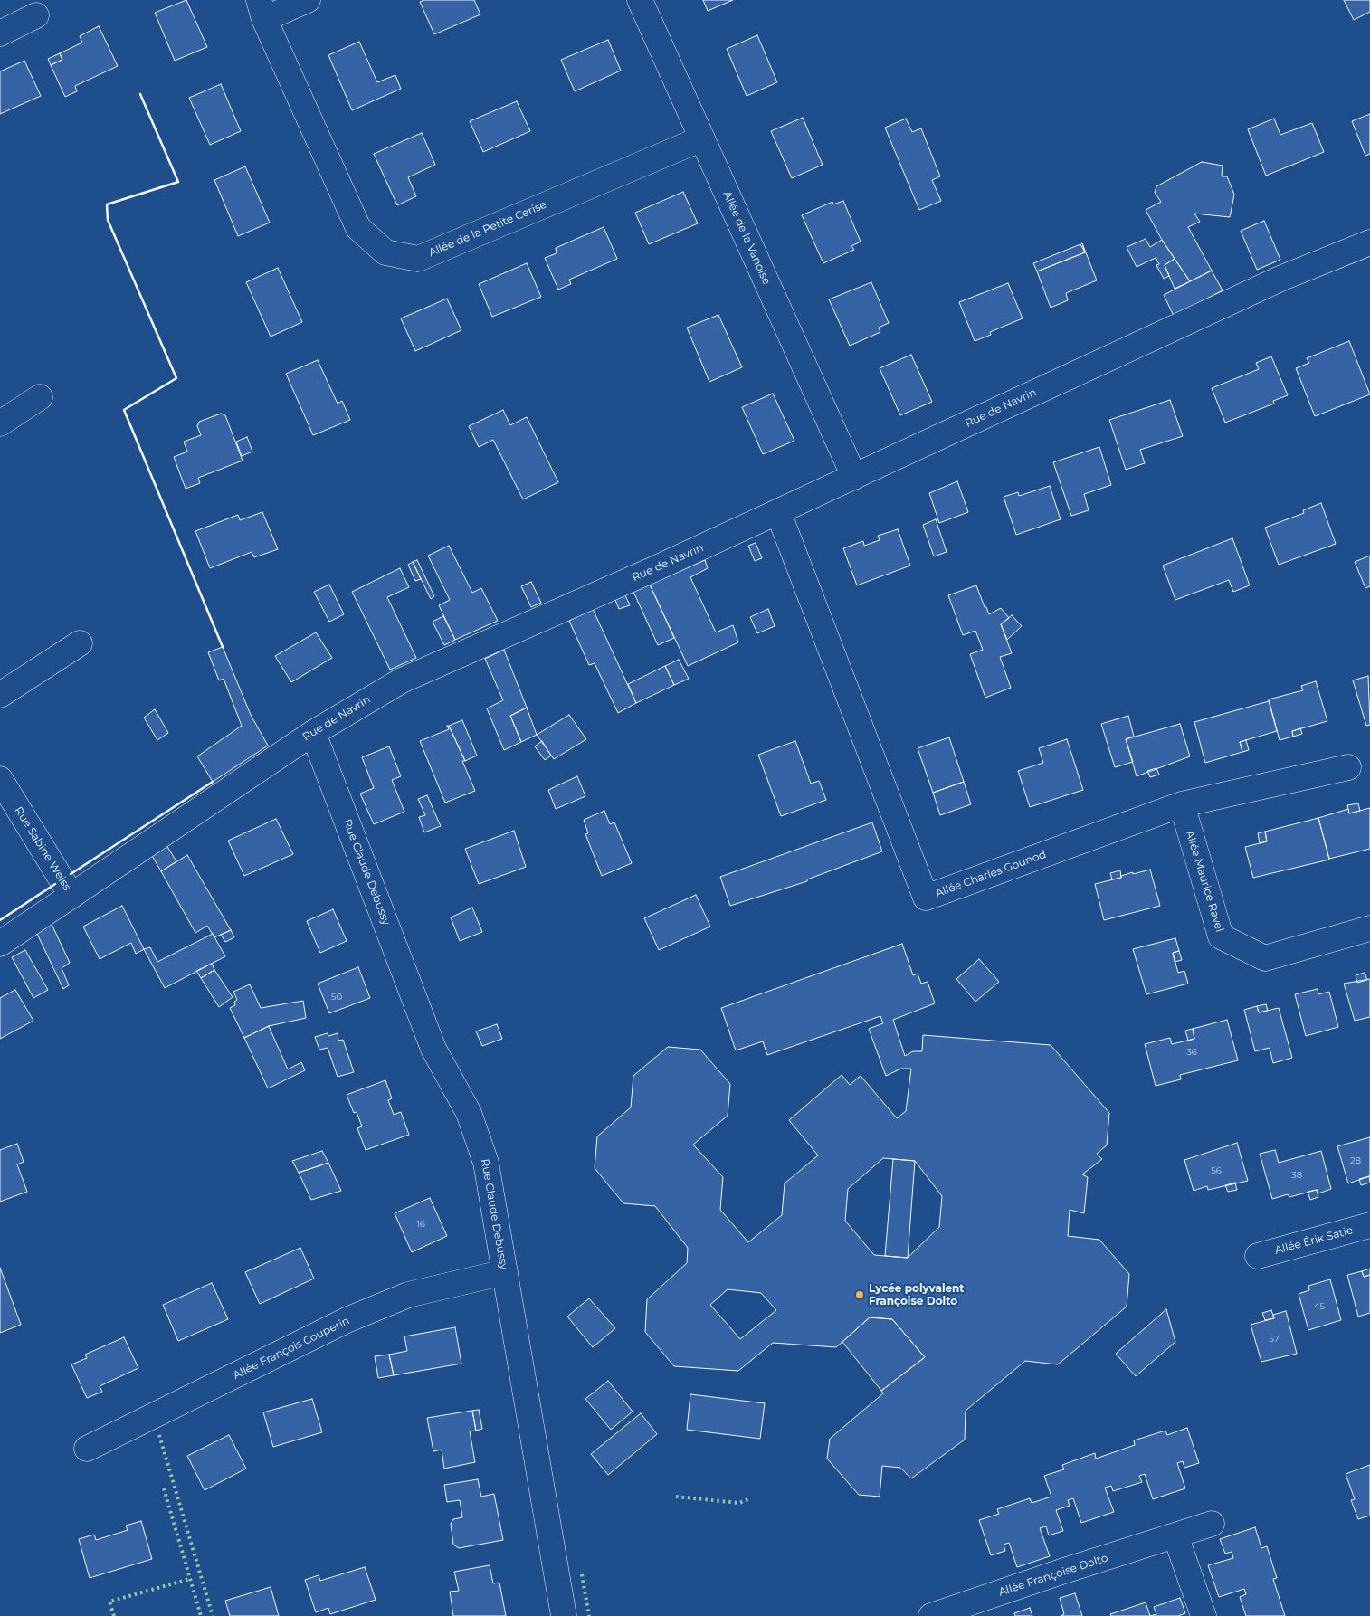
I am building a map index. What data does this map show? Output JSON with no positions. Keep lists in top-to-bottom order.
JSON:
{
  "streets": {
    "street": [
      "Allée de la Petite Cerise",
      "Allée de la Vanoise",
      "Rue de Navrin",
      "Rue Sabine Weiss",
      "Rue Claude Debussy",
      "Allée Charles Gounod",
      "Allée Maurice Ravel",
      "Allée Érik Satie",
      "Allée François Couperin",
      "Allée Françoise Dolto"
    ]
  },
  "crossings": [
    ["Allée de la Petite Cerise", "Allée de la Vanoise"],
    ["Allée de la Vanoise", "Rue de Navrin"],
    ["Rue de Navrin", "Rue Sabine Weiss"],
    ["Rue de Navrin", "Rue Claude Debussy"],
    ["Rue de Navrin", "Allée Charles Gounod"],
    ["Rue Claude Debussy", "Allée François Couperin"],
    ["Allée Charles Gounod", "Allée Maurice Ravel"]
  ],
  "places": ["Lycée polyvalent Françoise Dolto"],
  "house_numbers": [
    "50",
    "36",
    "28",
    "56",
    "38",
    "16",
    "45",
    "57"
  ]
}
